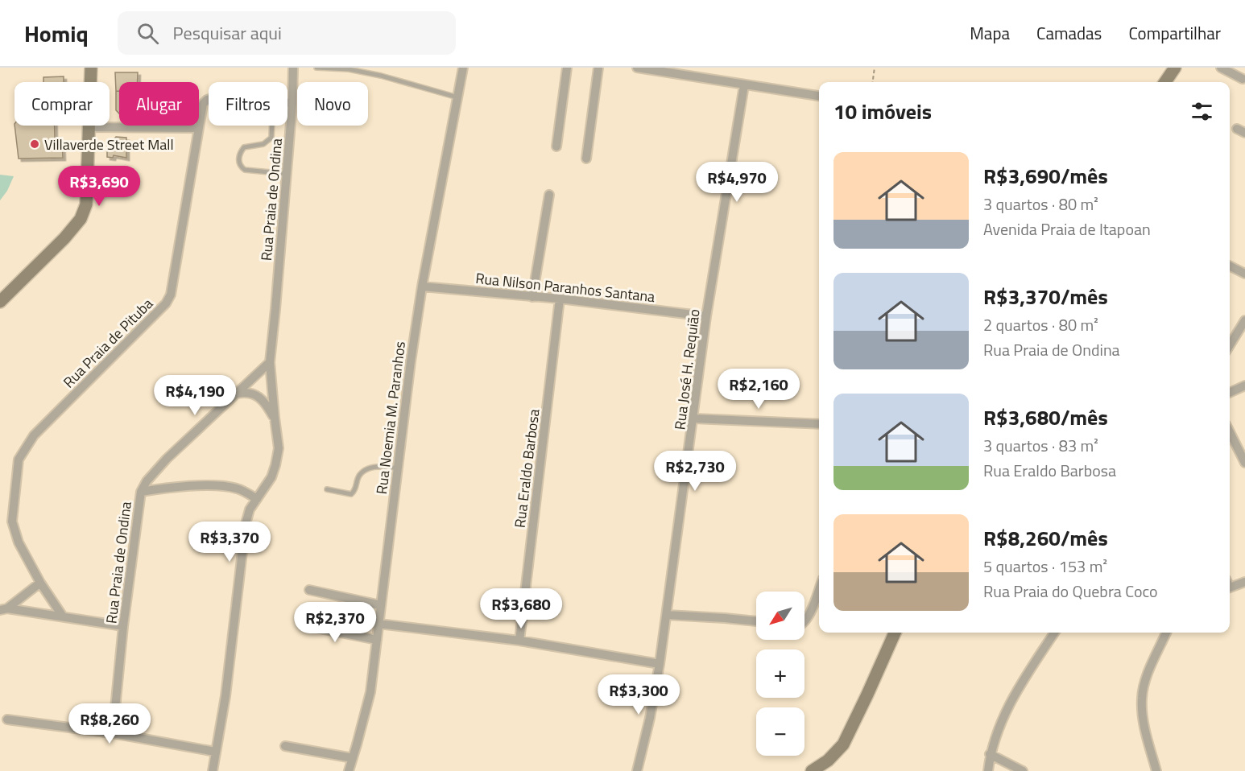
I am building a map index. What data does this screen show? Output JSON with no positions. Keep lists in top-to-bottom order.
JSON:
{
  "streets": {
    "street": [
      "Rua Praia de Ondina",
      "Rua Nilson Paranhos Santana",
      "Rua Praia de Pituba",
      "Rua José H. Requião",
      "Rua Noemia M. Paranhos",
      "Rua Eraldo Barbosa"
    ]
  },
  "crossings": [
    ["Rua Praia de Ondina", "Rua Praia de Pituba"],
    ["Rua Nilson Paranhos Santana", "Rua José H. Requião"],
    ["Rua Nilson Paranhos Santana", "Rua Noemia M. Paranhos"],
    ["Rua Nilson Paranhos Santana", "Rua Eraldo Barbosa"]
  ],
  "places": ["Villaverde Street Mall"],
  "north": "bottom left",
  "page": {
    "header": "Homiq",
    "search": "Pesquisar aqui",
    "nav": ["Mapa", "Camadas", "Compartilhar"],
    "chip": [
      "Comprar",
      "Alugar",
      "Filtros",
      "Novo"
    ],
    "heading": "10 imóveis",
    "list": [
      {
        "name": "R$3,690/mês",
        "note": "3 quartos · 80 m² · Avenida Praia de Itapoan"
      },
      {
        "name": "R$3,370/mês",
        "note": "2 quartos · 80 m² · Rua Praia de Ondina"
      },
      {
        "name": "R$3,680/mês",
        "note": "3 quartos · 83 m² · Rua Eraldo Barbosa"
      },
      {
        "name": "R$8,260/mês",
        "note": "5 quartos · 153 m² · Rua Praia do Quebra Coco"
      }
    ],
    "price": [
      "R$4,970",
      "R$3,690",
      "R$2,160",
      "R$4,190",
      "R$2,730",
      "R$3,370",
      "R$3,680",
      "R$2,370",
      "R$3,300",
      "R$8,260"
    ],
    "map_buttons": ["+", "−"]
  }
}
